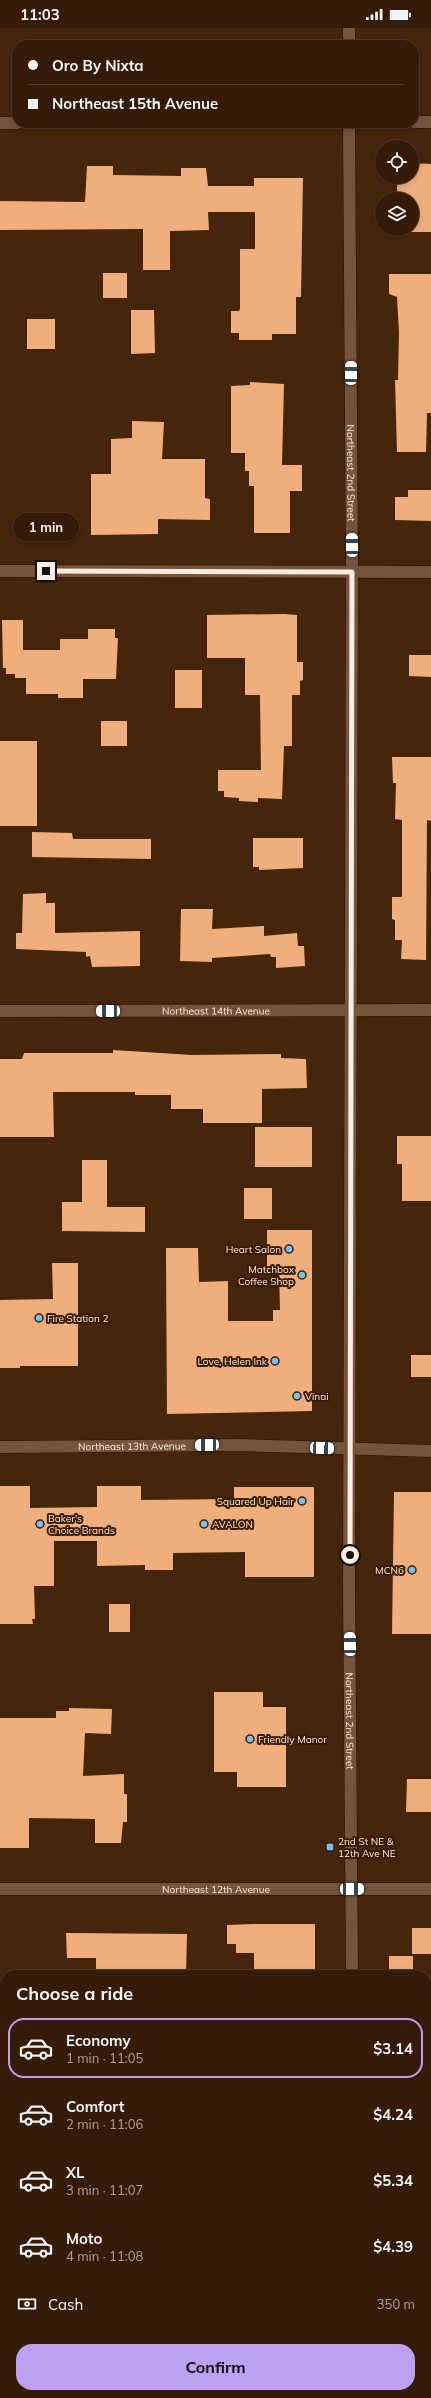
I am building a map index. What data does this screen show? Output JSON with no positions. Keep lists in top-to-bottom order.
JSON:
{
  "streets": {
    "street": [
      "Northeast 2nd Street",
      "Northeast 14th Avenue",
      "Northeast 13th Avenue",
      "Northeast 12th Avenue"
    ]
  },
  "crossings": [
    ["Northeast 2nd Street", "Northeast 14th Avenue"],
    ["Northeast 2nd Street", "Northeast 13th Avenue"],
    ["Northeast 2nd Street", "Northeast 12th Avenue"]
  ],
  "places": {
    "other": [
      "Heart Salon",
      "Matchbox Coffee Shop",
      "Fire Station 2",
      "Love, Helen Ink",
      "Vinai",
      "Squared Up Hair",
      "Baker's Choice Brands",
      "AVALON",
      "MCN6",
      "Friendly Manor"
    ],
    "transit": ["2nd St NE & 12th Ave NE"]
  },
  "page": {
    "status": "11:03",
    "banner": ["Oro By Nixta", "Northeast 15th Avenue"],
    "bubble": "1 min",
    "heading": "Choose a ride",
    "list": [
      {
        "name": "Economy",
        "note": "1 min · 11:05",
        "value": "$3.14"
      },
      {
        "name": "Comfort",
        "note": "2 min · 11:06",
        "value": "$4.24"
      },
      {
        "name": "XL",
        "note": "3 min · 11:07",
        "value": "$5.34"
      },
      {
        "name": "Moto",
        "note": "4 min · 11:08",
        "value": "$4.39"
      }
    ],
    "pay": ["Cash", "350 m"],
    "buttons": "Confirm"
  }
}
